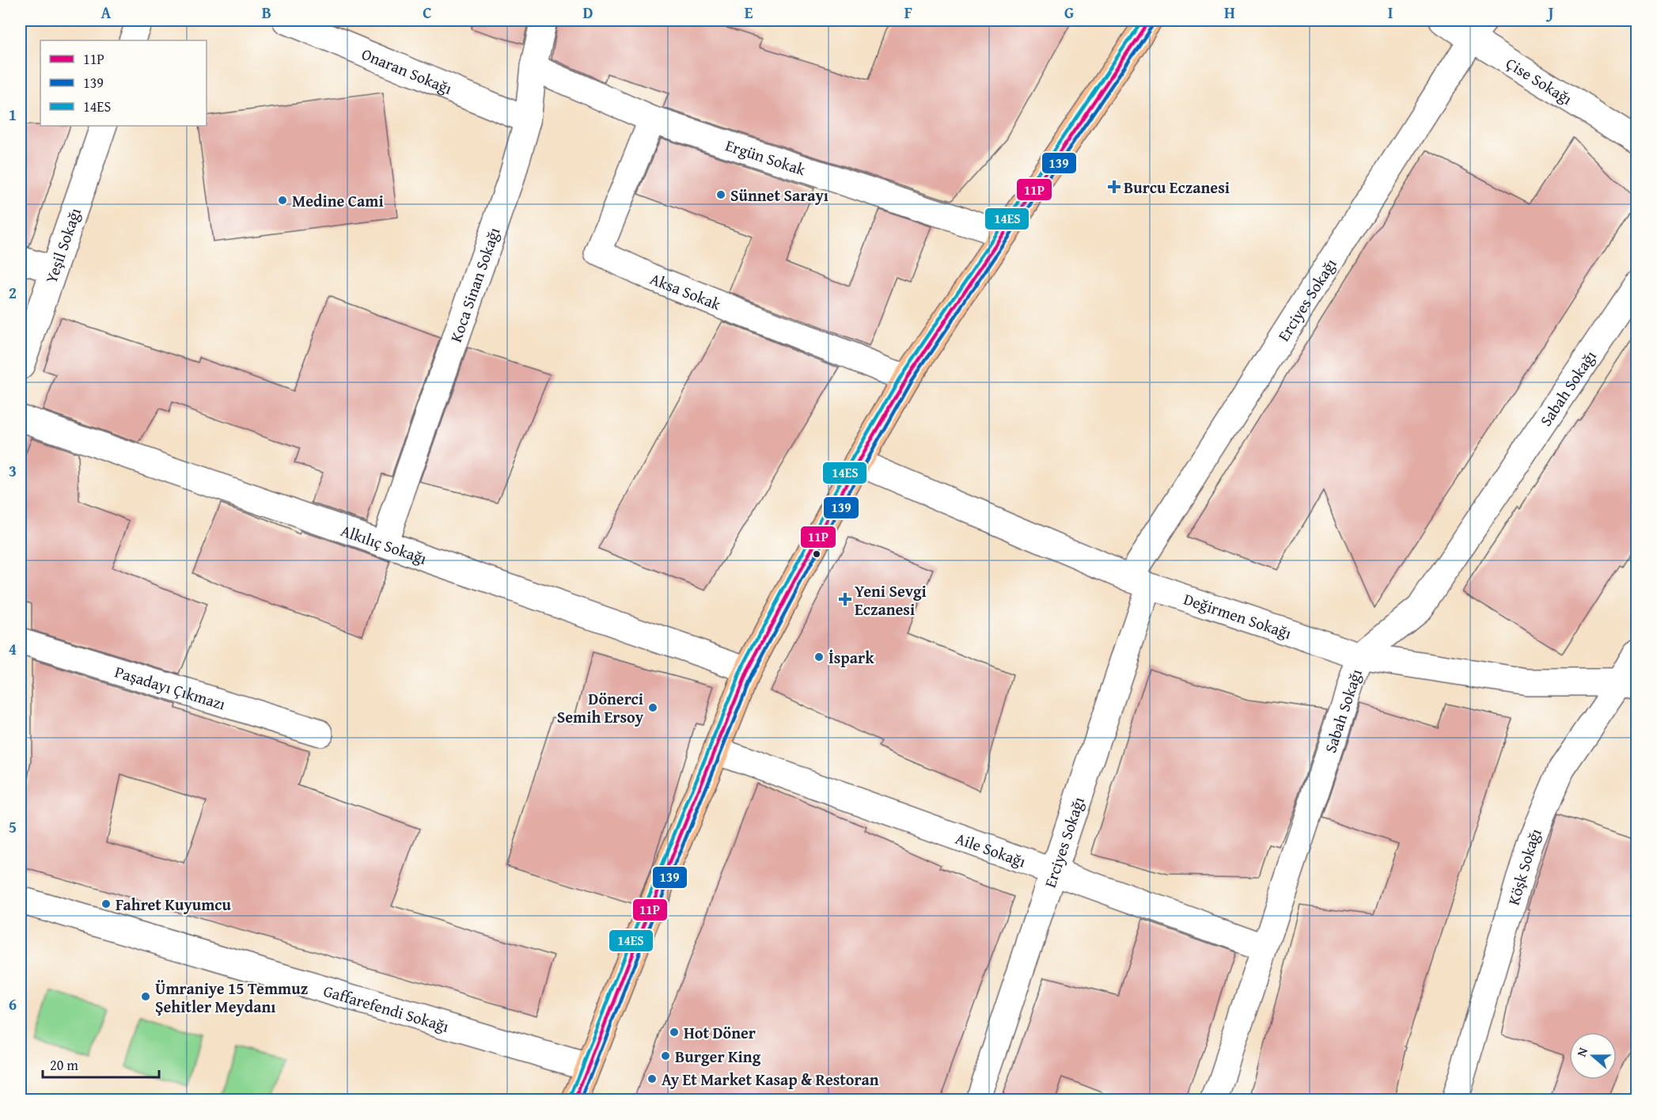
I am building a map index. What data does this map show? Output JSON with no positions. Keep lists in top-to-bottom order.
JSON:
{
  "streets": {
    "street": [
      "Onaran Sokağı",
      "Çise Sokağı",
      "Ergün Sokak",
      "Yeşil Sokağı",
      "Koca Sinan Sokağı",
      "Aksa Sokak",
      "Erciyes Sokağı",
      "Sabah Sokağı",
      "Alkılıç Sokağı",
      "Değirmen Sokağı",
      "Paşadayı Çıkmazı",
      "Aile Sokağı",
      "Köşk Sokağı",
      "Gaffarefendi Sokağı"
    ]
  },
  "crossings": [
    ["Onaran Sokağı", "Koca Sinan Sokağı"],
    ["Çise Sokağı", "Erciyes Sokağı"],
    ["Ergün Sokak", "Koca Sinan Sokağı"],
    ["Ergün Sokak", "Aksa Sokak"],
    ["Koca Sinan Sokağı", "Alkılıç Sokağı"],
    ["Erciyes Sokağı", "Değirmen Sokağı"],
    ["Erciyes Sokağı", "Aile Sokağı"],
    ["Sabah Sokağı", "Değirmen Sokağı"],
    ["Sabah Sokağı", "Aile Sokağı"],
    ["Değirmen Sokağı", "Köşk Sokağı"]
  ],
  "places": {
    "health": ["Burcu Eczanesi", "Yeni Sevgi Eczanesi"],
    "other": [
      "Sünnet Sarayı",
      "Medine Cami",
      "İspark",
      "Dönerci Semih Ersoy",
      "Fahret Kuyumcu",
      "Ümraniye 15 Temmuz Şehitler Meydanı",
      "Hot Döner",
      "Burger King",
      "Ay Et Market Kasap & Restoran"
    ]
  },
  "lines": ["transit line 11P", "transit line 14ES", "transit line 139"],
  "legend": ["11P", "139", "14ES"],
  "scale_bar": "20 m",
  "north": "left",
  "grid": {
    "columns": [
      "A",
      "B",
      "C",
      "D",
      "E",
      "F",
      "G",
      "H",
      "I",
      "J"
    ],
    "rows": [
      "1",
      "2",
      "3",
      "4",
      "5",
      "6"
    ]
  }
}
